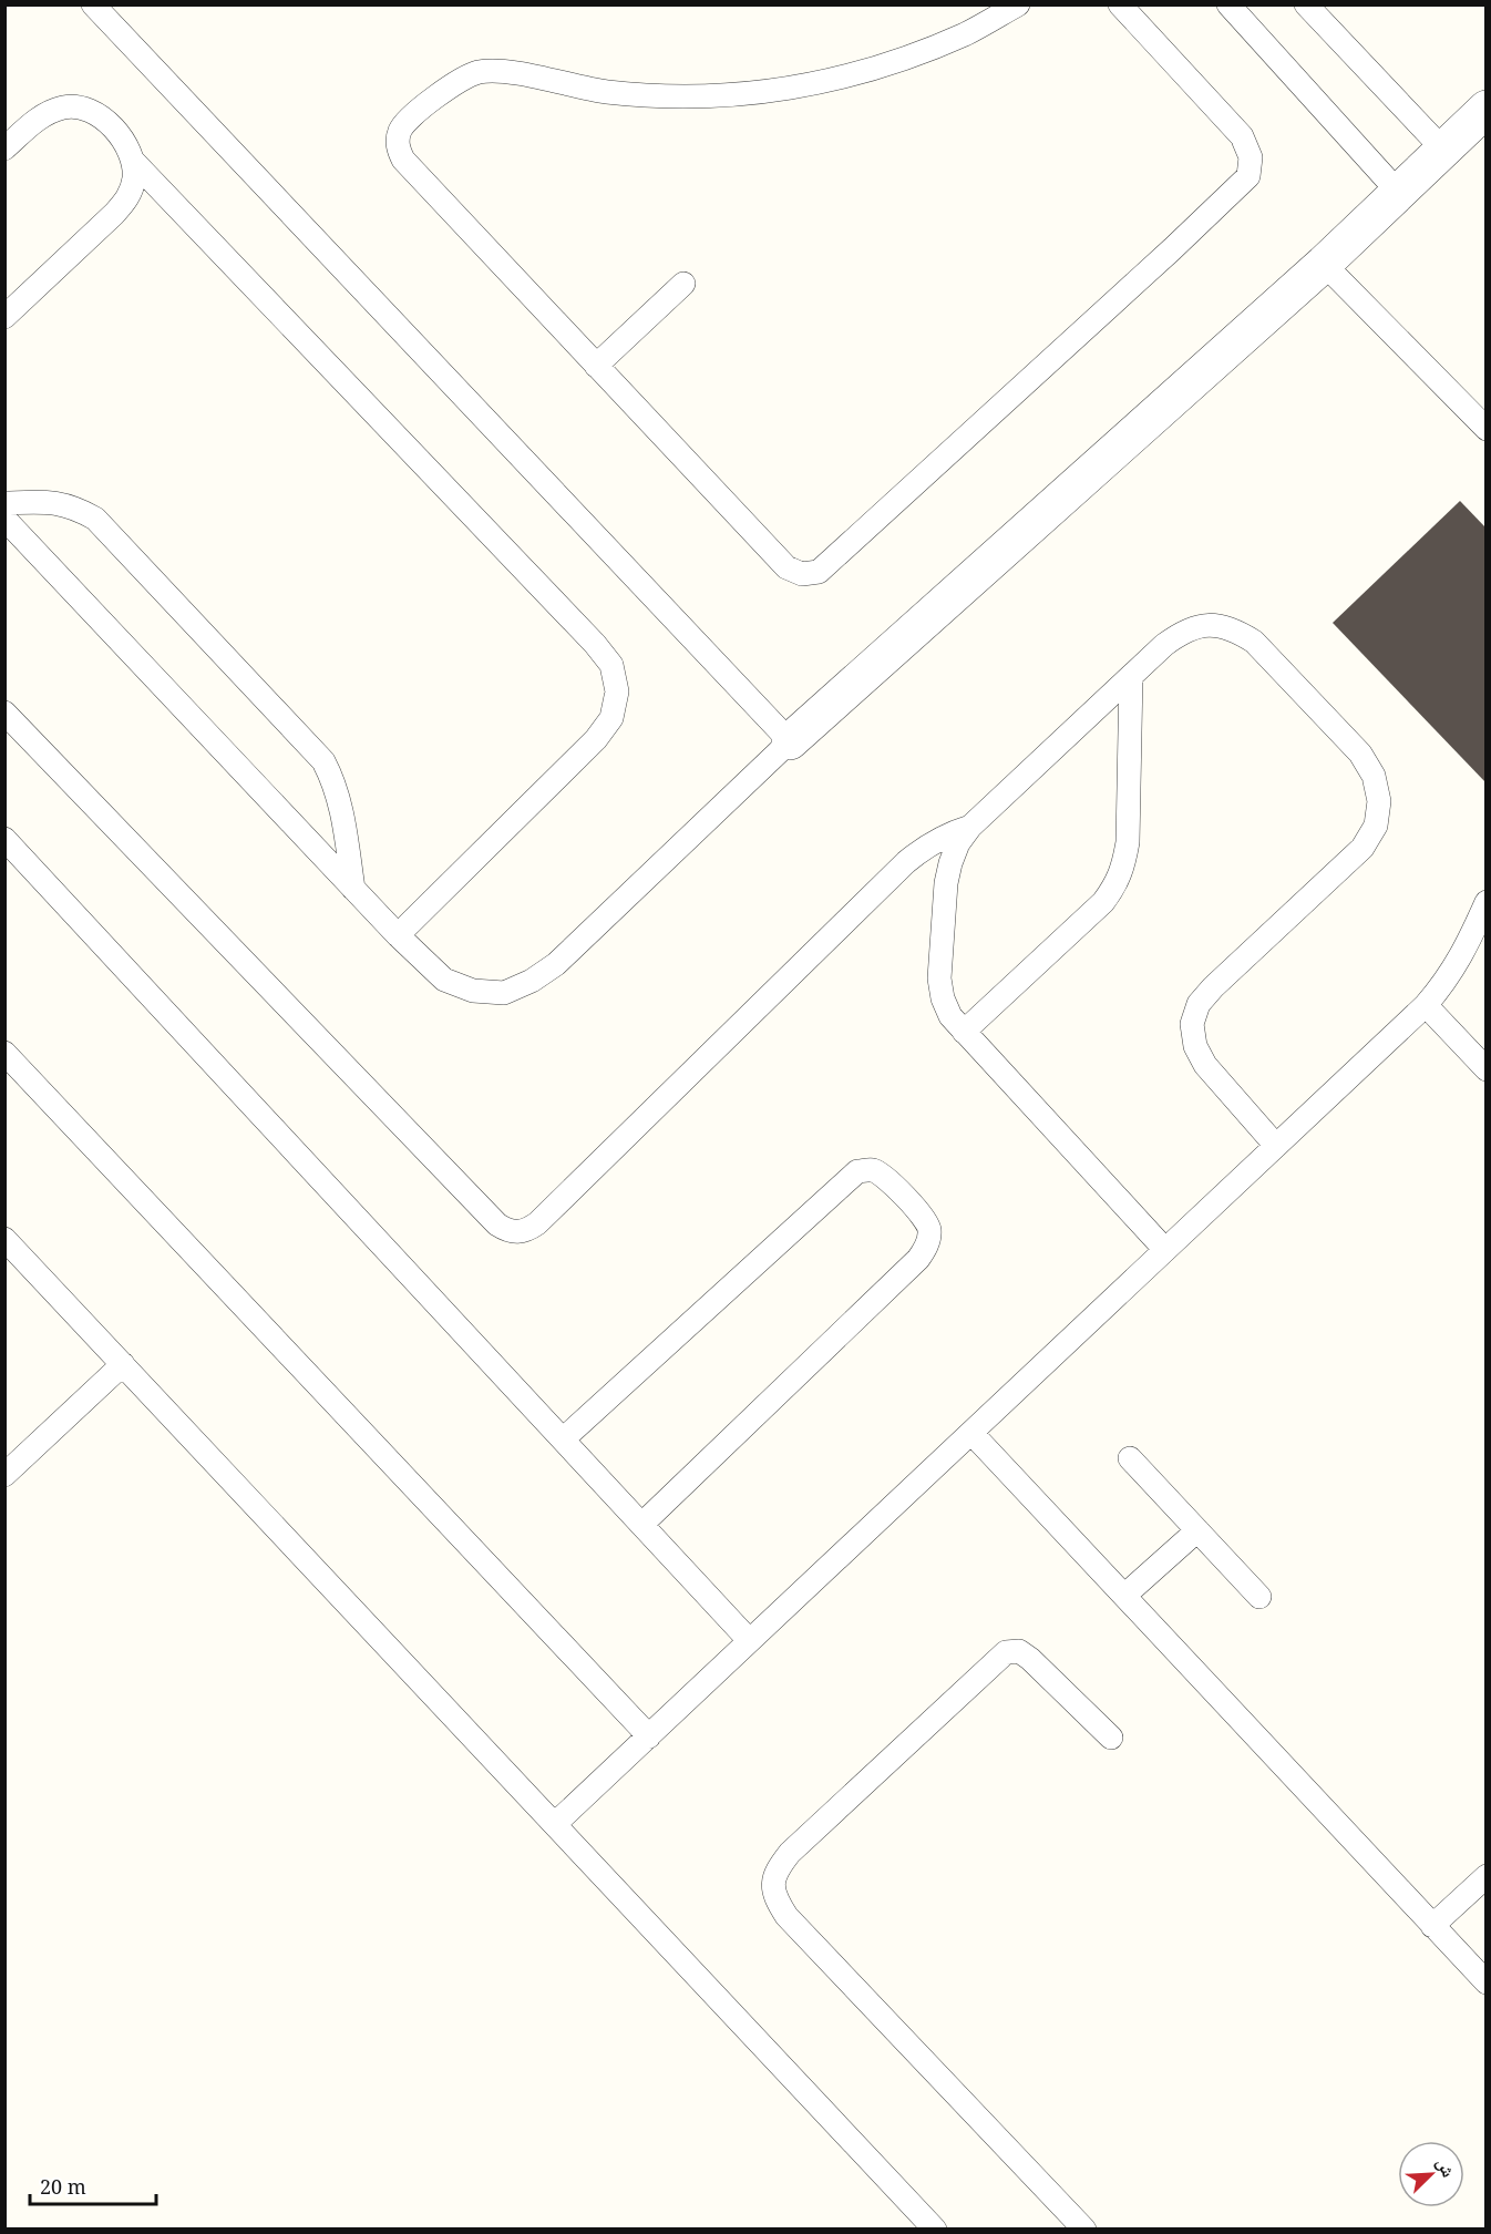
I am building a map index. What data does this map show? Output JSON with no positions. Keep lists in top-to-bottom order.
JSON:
{
  "scale_bar": "20 m",
  "north": "top right"
}
